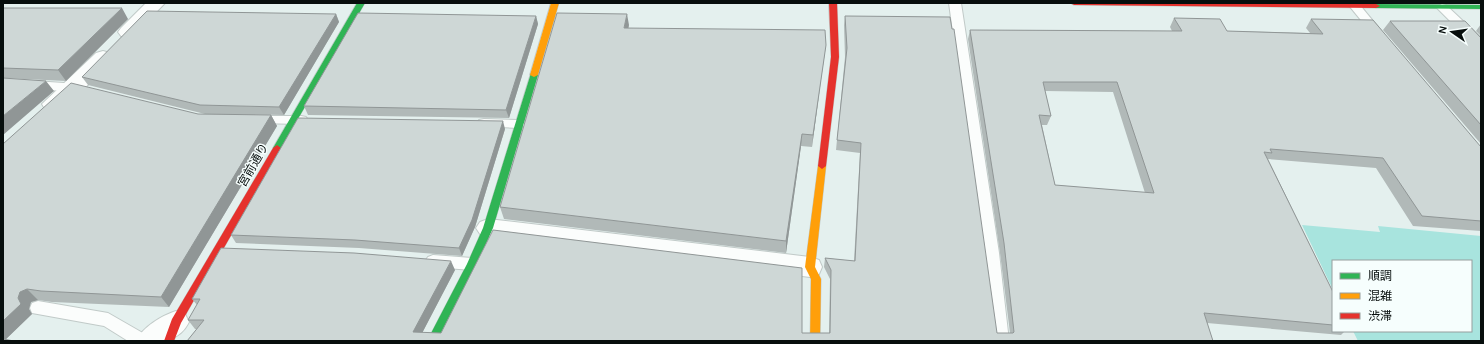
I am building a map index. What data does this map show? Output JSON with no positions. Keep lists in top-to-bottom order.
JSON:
{
  "streets": {
    "main road": ["宮前通り"]
  },
  "legend": ["順調", "混雑", "渋滞"],
  "north": "left"
}
